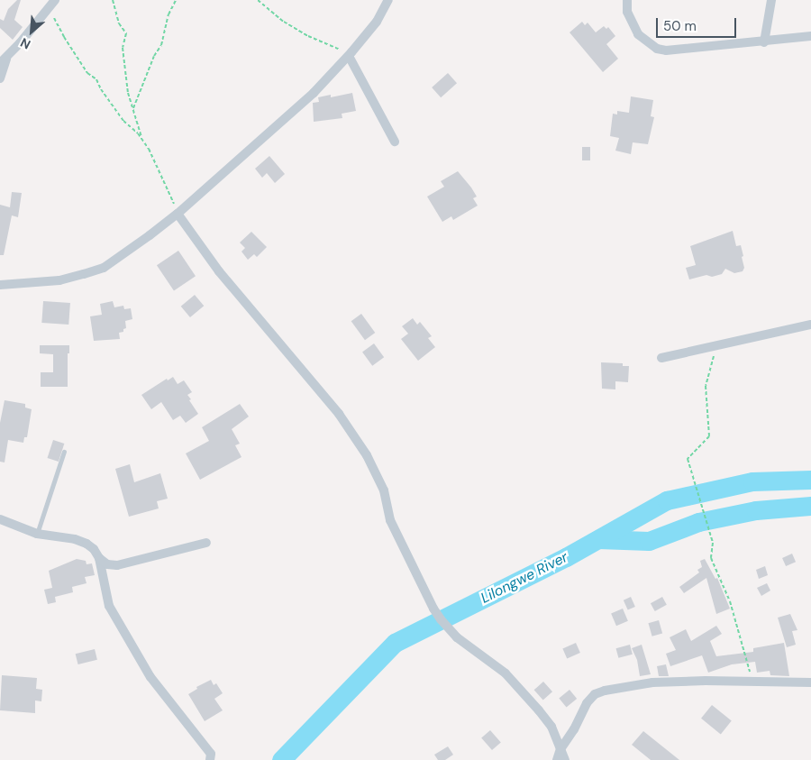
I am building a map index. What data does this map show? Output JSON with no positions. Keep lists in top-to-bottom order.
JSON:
{
  "water": ["Lilongwe River"],
  "scale_bar": "50 m",
  "north": "bottom left"
}
